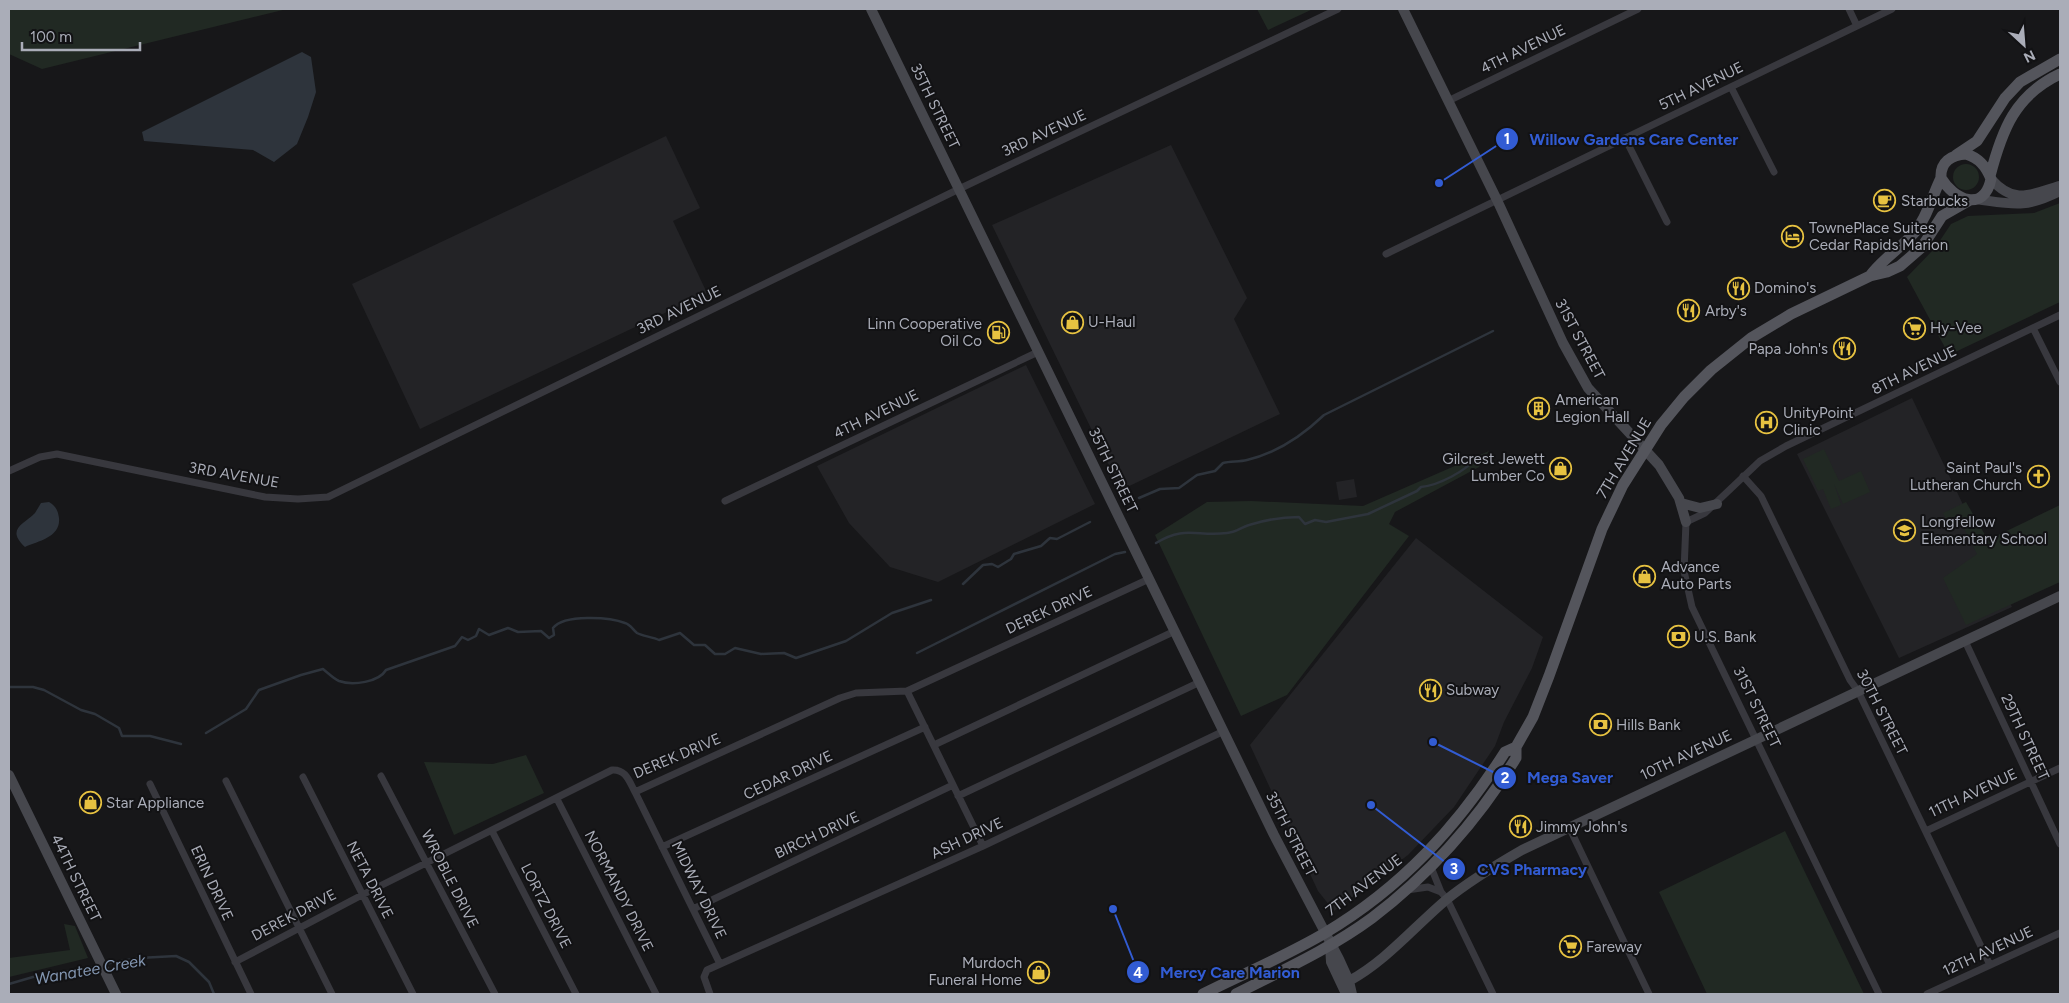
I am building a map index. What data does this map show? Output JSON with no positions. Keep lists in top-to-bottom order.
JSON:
{
  "streets": {
    "main road": ["7TH AVENUE"],
    "street": [
      "4TH AVENUE",
      "5TH AVENUE",
      "35TH STREET",
      "3RD AVENUE",
      "31ST STREET",
      "8TH AVENUE",
      "DEREK DRIVE",
      "30TH STREET",
      "29TH STREET",
      "10TH AVENUE",
      "CEDAR DRIVE",
      "11TH AVENUE",
      "BIRCH DRIVE",
      "ASH DRIVE",
      "44TH STREET",
      "WROBLE DRIVE",
      "NETA DRIVE",
      "ERIN DRIVE",
      "MIDWAY DRIVE",
      "NORMANDY DRIVE",
      "LORTZ DRIVE",
      "12TH AVENUE"
    ]
  },
  "crossings": [
    ["4TH AVENUE", "35TH STREET"],
    ["4TH AVENUE", "31ST STREET"],
    ["5TH AVENUE", "31ST STREET"],
    ["35TH STREET", "3RD AVENUE"],
    ["35TH STREET", "7TH AVENUE"],
    ["35TH STREET", "DEREK DRIVE"],
    ["35TH STREET", "10TH AVENUE"],
    ["35TH STREET", "ASH DRIVE"],
    ["31ST STREET", "8TH AVENUE"],
    ["31ST STREET", "7TH AVENUE"],
    ["31ST STREET", "10TH AVENUE"],
    ["8TH AVENUE", "30TH STREET"],
    ["DEREK DRIVE", "WROBLE DRIVE"],
    ["DEREK DRIVE", "NETA DRIVE"],
    ["DEREK DRIVE", "ERIN DRIVE"],
    ["DEREK DRIVE", "MIDWAY DRIVE"],
    ["DEREK DRIVE", "NORMANDY DRIVE"],
    ["DEREK DRIVE", "LORTZ DRIVE"],
    ["30TH STREET", "10TH AVENUE"],
    ["30TH STREET", "11TH AVENUE"],
    ["30TH STREET", "12TH AVENUE"],
    ["29TH STREET", "10TH AVENUE"],
    ["29TH STREET", "11TH AVENUE"],
    ["CEDAR DRIVE", "MIDWAY DRIVE"],
    ["BIRCH DRIVE", "MIDWAY DRIVE"],
    ["ASH DRIVE", "MIDWAY DRIVE"]
  ],
  "water": ["Wanatee Creek"],
  "places": {
    "other": [
      "Willow Gardens Care Center",
      "Mega Saver",
      "CVS Pharmacy",
      "Mercy Care Marion"
    ],
    "cafe": ["Starbucks"],
    "hotel": ["TownePlace Suites Cedar Rapids Marion"],
    "restaurant": [
      "Domino's",
      "Arby's",
      "Papa John's",
      "Subway",
      "Jimmy John's"
    ],
    "shop": [
      "U-Haul",
      "Gilcrest Jewett Lumber Co",
      "Advance Auto Parts",
      "Star Appliance",
      "Murdoch Funeral Home"
    ],
    "supermarket": ["Hy-Vee", "Fareway"],
    "fuel station": ["Linn Cooperative Oil Co"],
    "building": ["American Legion Hall"],
    "hospital": ["UnityPoint Clinic"],
    "church": ["Saint Paul's Lutheran Church"],
    "school or university": ["Longfellow Elementary School"],
    "bank": ["U.S. Bank", "Hills Bank"]
  },
  "scale_bar": "100 m",
  "north": "bottom right"
}
